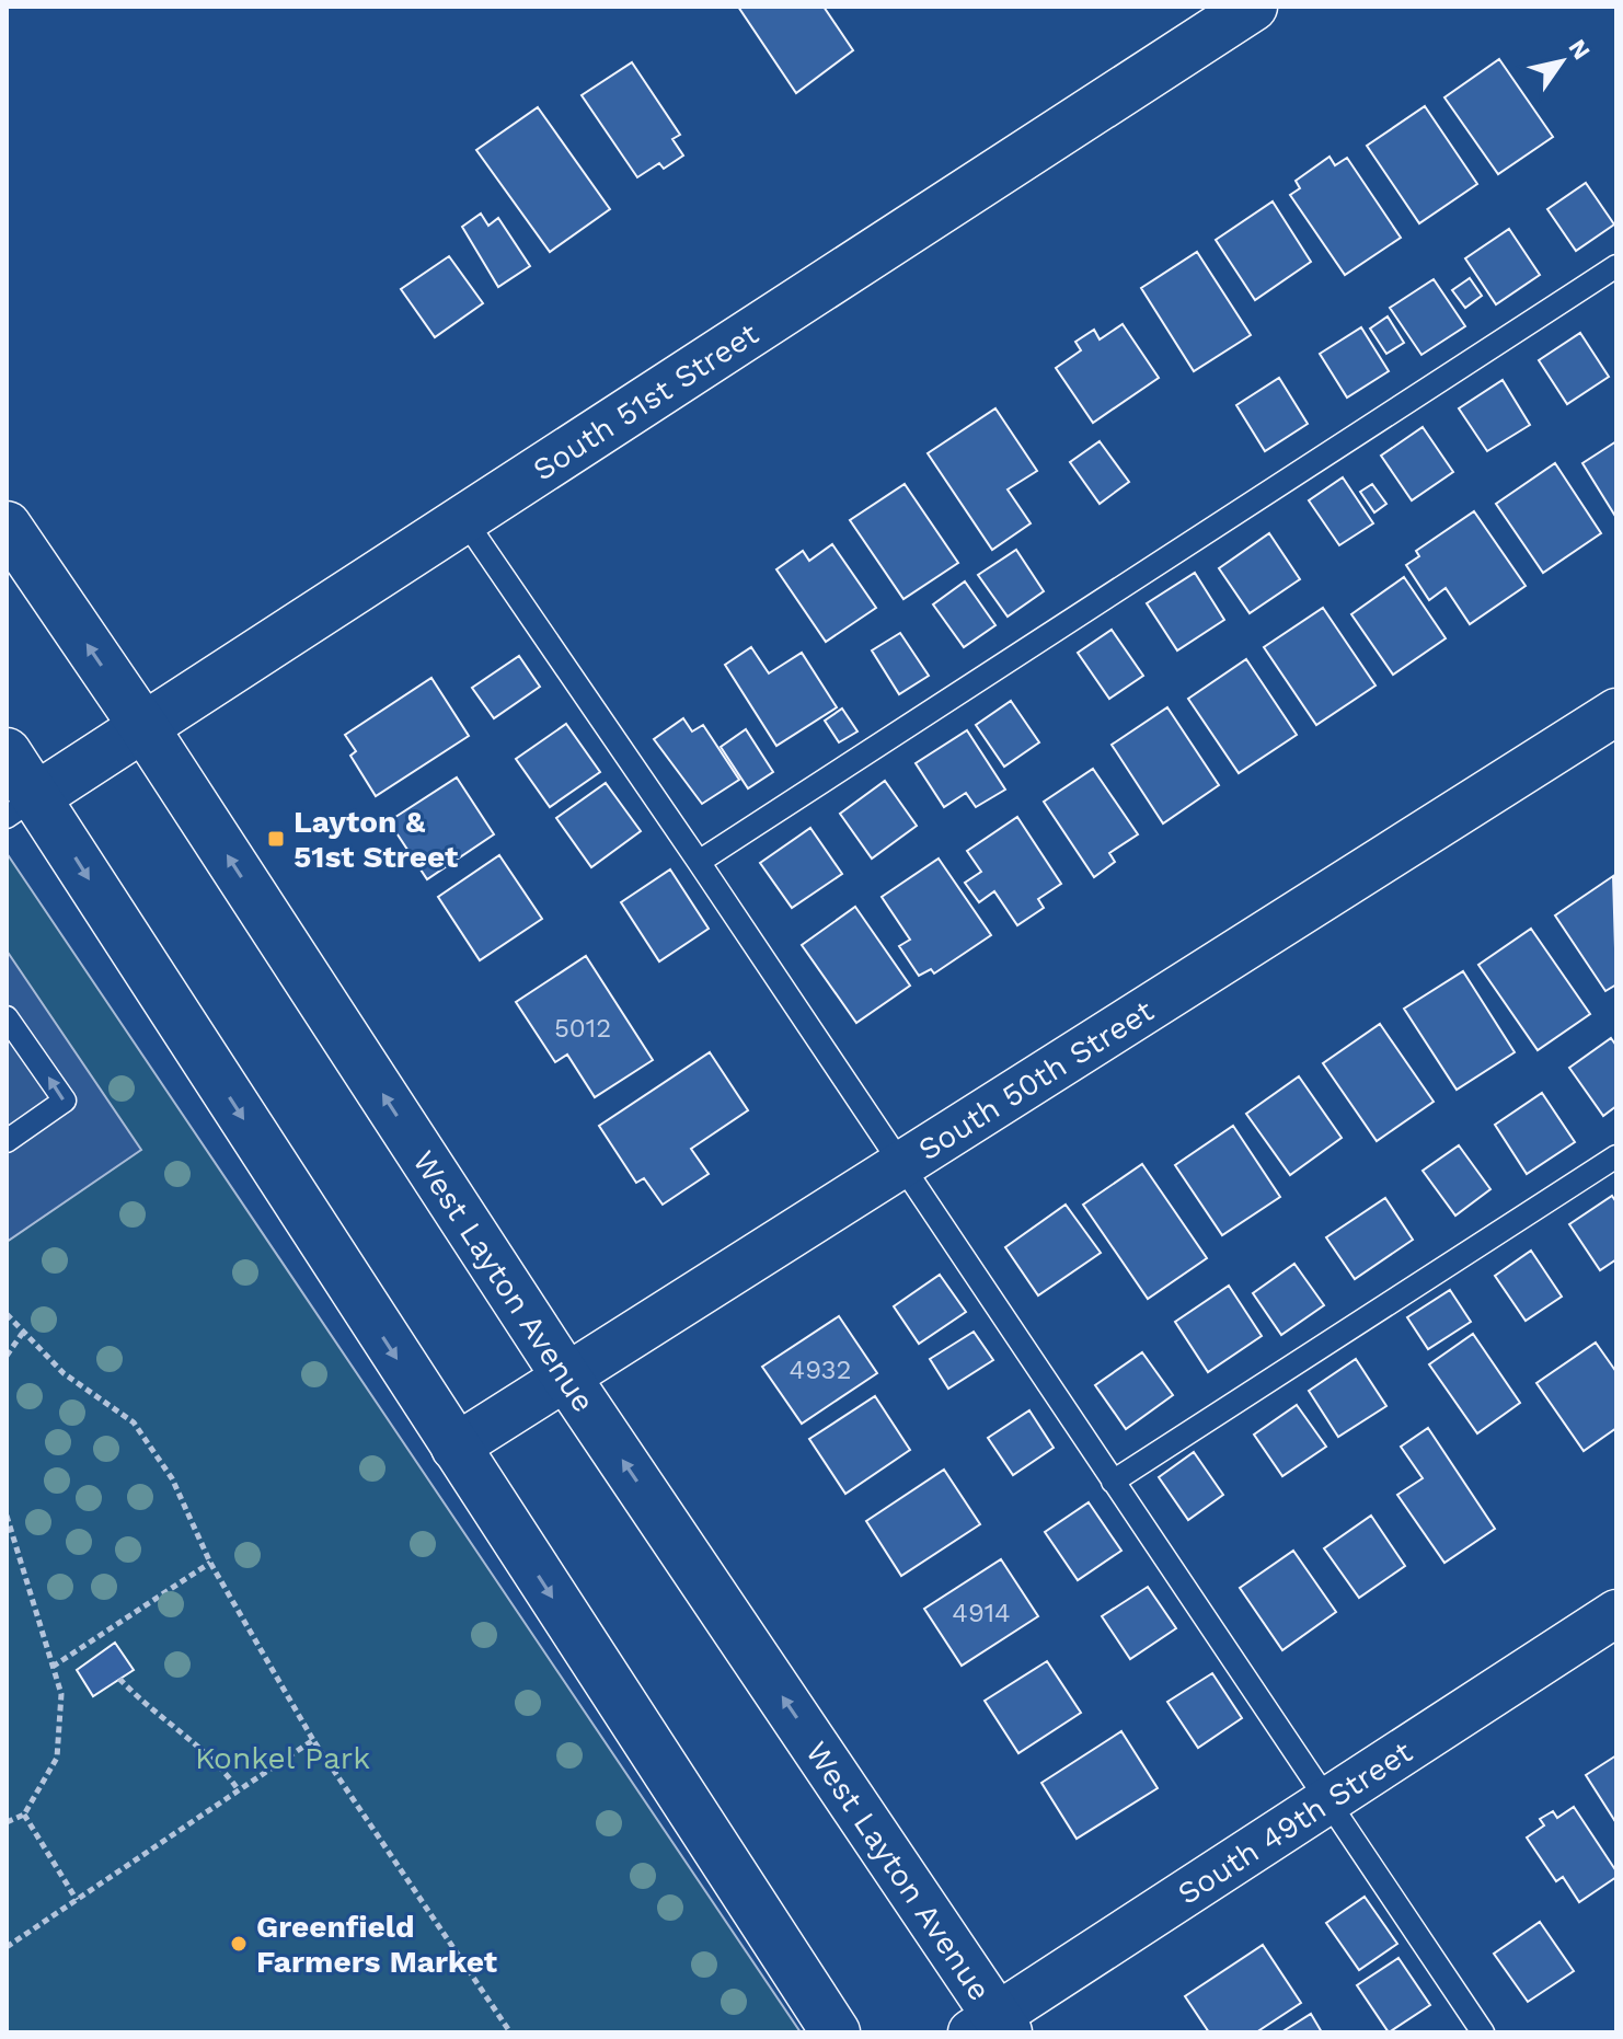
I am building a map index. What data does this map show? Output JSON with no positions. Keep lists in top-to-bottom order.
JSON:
{
  "streets": {
    "main road": ["South 51st Street", "West Layton Avenue"],
    "street": ["South 50th Street", "South 49th Street"]
  },
  "crossings": [
    ["South 51st Street", "West Layton Avenue"],
    ["South 50th Street", "West Layton Avenue"],
    ["West Layton Avenue", "South 49th Street"]
  ],
  "parks": ["Konkel Park"],
  "places": {
    "transit": ["Layton & 51st Street"],
    "other": ["Greenfield Farmers Market"]
  },
  "house_numbers": ["5012", "4932", "4914"],
  "north": "top right"
}
